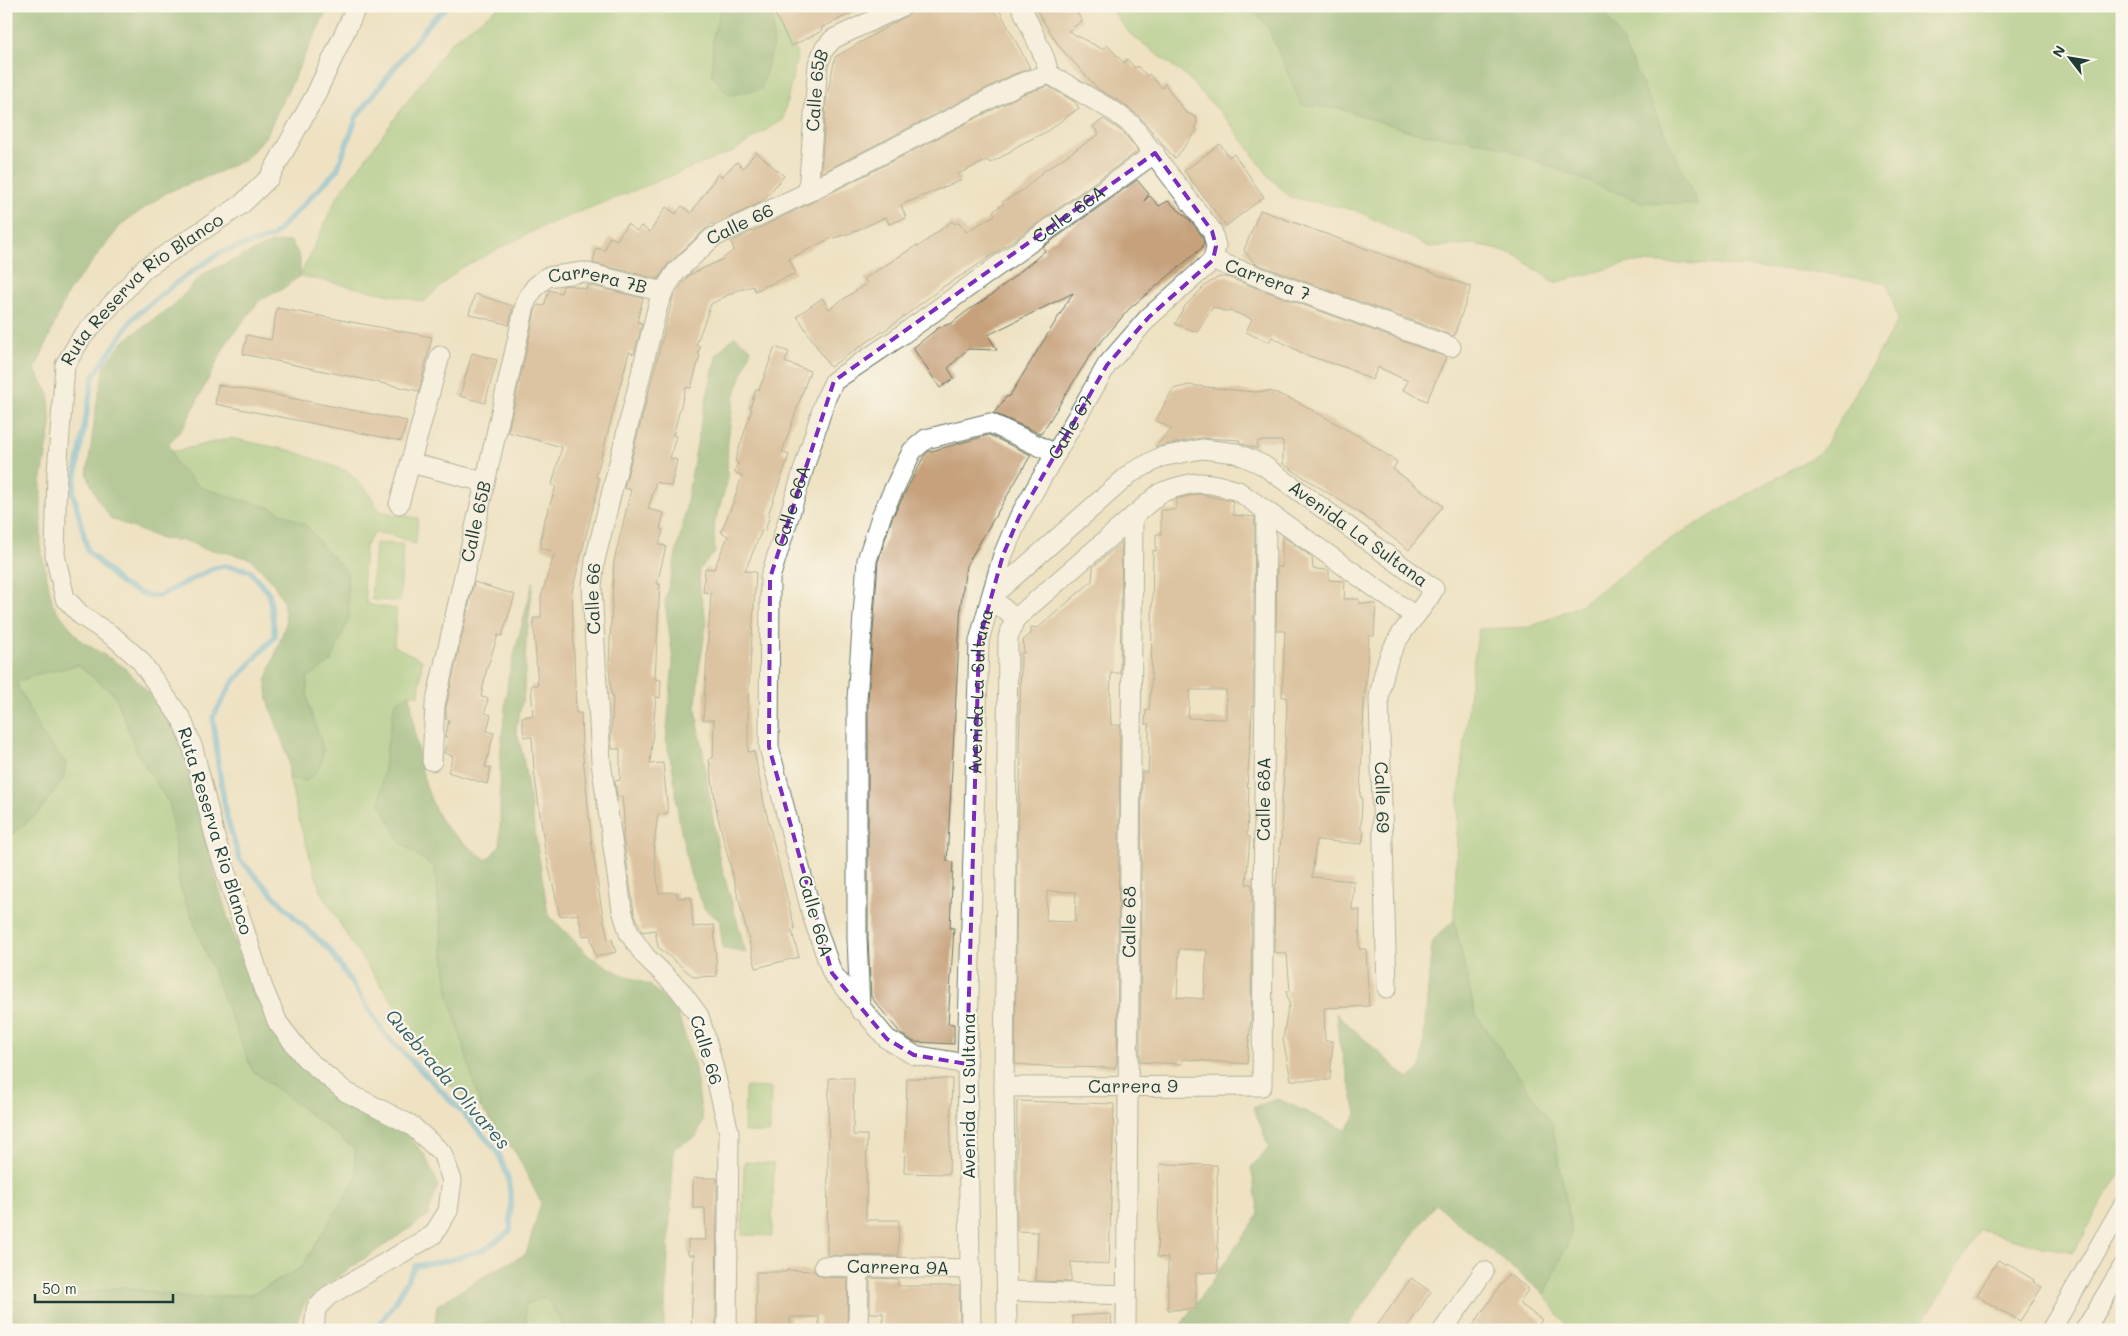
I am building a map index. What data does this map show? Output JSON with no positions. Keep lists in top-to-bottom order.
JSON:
{
  "streets": {
    "street": [
      "Calle 65B",
      "Calle 66A",
      "Calle 66",
      "Carrera 7",
      "Carrera 7B",
      "Ruta Reserva Rio Blanco",
      "Calle 67",
      "Avenida La Sultana",
      "Calle 68A",
      "Calle 69",
      "Calle 68",
      "Carrera 9",
      "Carrera 9A"
    ]
  },
  "crossings": [
    ["Calle 65B", "Calle 66"],
    ["Calle 65B", "Carrera 7B"],
    ["Calle 66A", "Carrera 7"],
    ["Calle 66A", "Calle 67"],
    ["Calle 66A", "Avenida La Sultana"],
    ["Calle 66", "Carrera 7"],
    ["Calle 66", "Carrera 7B"],
    ["Carrera 7", "Calle 67"],
    ["Calle 67", "Avenida La Sultana"],
    ["Avenida La Sultana", "Calle 68A"],
    ["Avenida La Sultana", "Calle 69"],
    ["Avenida La Sultana", "Calle 68"],
    ["Avenida La Sultana", "Carrera 9"],
    ["Avenida La Sultana", "Carrera 9A"],
    ["Calle 68A", "Carrera 9"],
    ["Calle 68", "Carrera 9"]
  ],
  "water": ["Quebrada Olivares"],
  "scale_bar": "50 m",
  "north": "top left"
}
